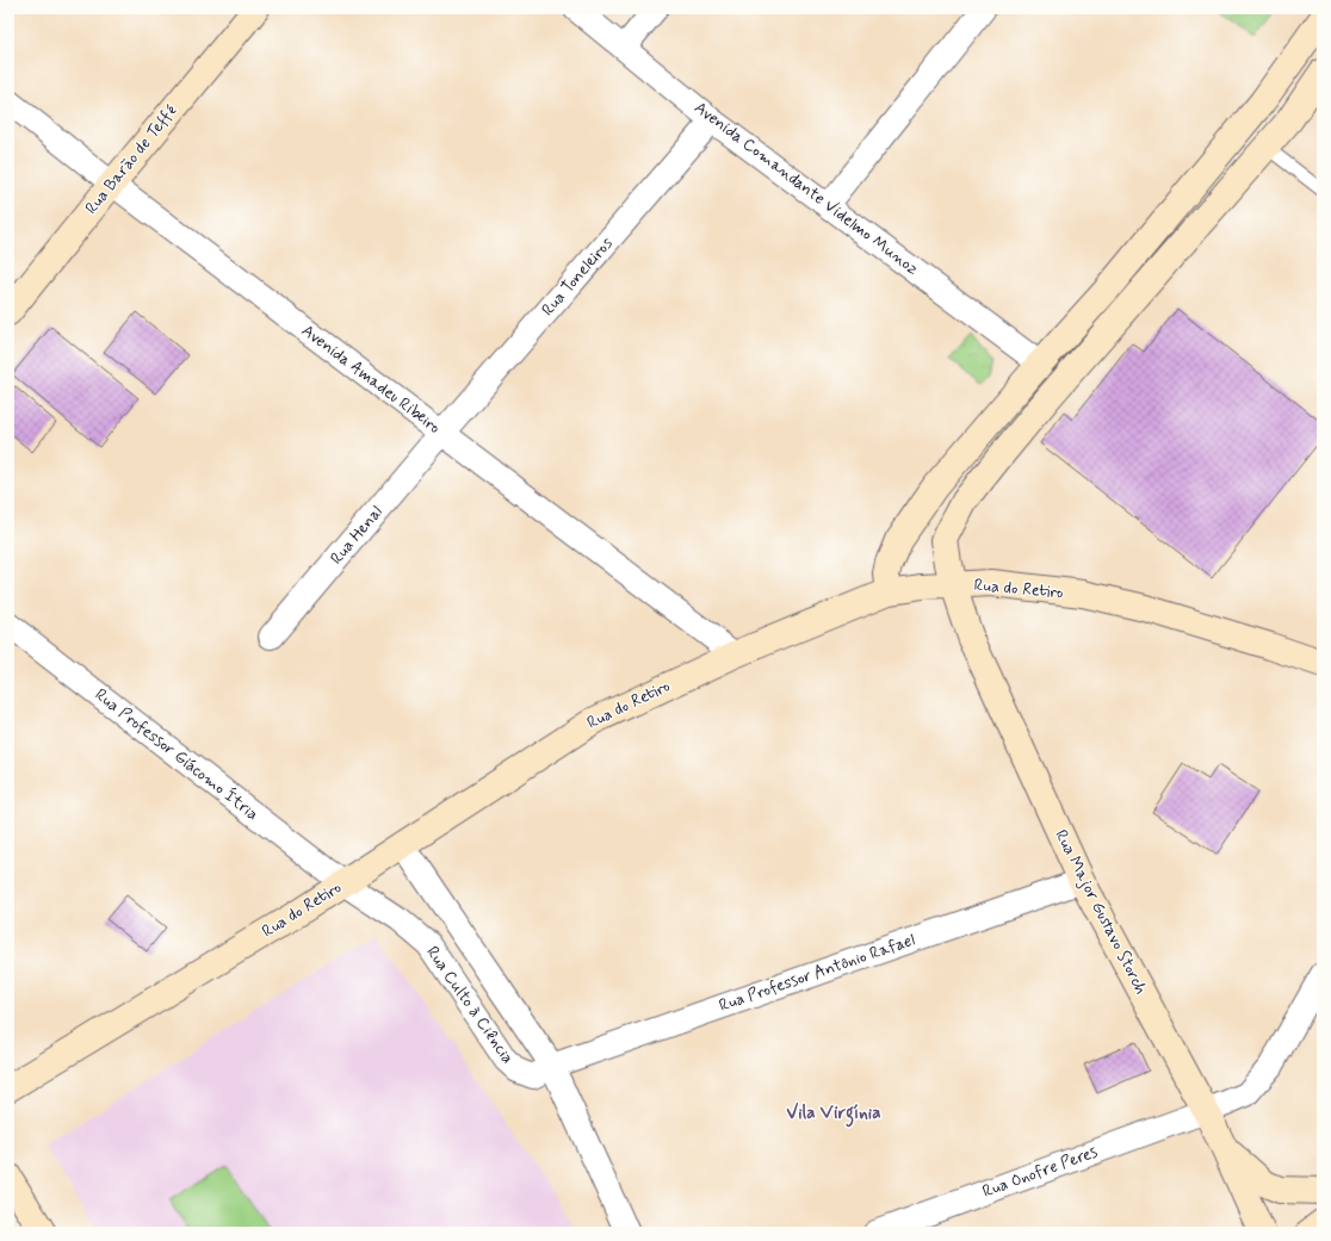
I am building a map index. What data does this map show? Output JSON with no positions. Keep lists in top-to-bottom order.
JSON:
{
  "streets": {
    "main road": ["Rua Barão de Teffé", "Rua do Retiro", "Rua Major Gustavo Storch"],
    "street": [
      "Avenida Comandante Videlmo Munoz",
      "Rua Toneleiros",
      "Avenida Amadeu Ribeiro",
      "Rua Henal",
      "Rua Professor Giácomo Ítria",
      "Rua Professor Antônio Rafael",
      "Rua Culto à Ciência",
      "Rua Onofre Peres"
    ]
  },
  "crossings": [
    ["Rua Barão de Teffé", "Avenida Amadeu Ribeiro"],
    ["Avenida Comandante Videlmo Munoz", "Rua Toneleiros"],
    ["Rua Toneleiros", "Avenida Amadeu Ribeiro"],
    ["Rua Toneleiros", "Rua Henal"],
    ["Avenida Amadeu Ribeiro", "Rua Henal"],
    ["Avenida Amadeu Ribeiro", "Rua do Retiro"],
    ["Rua do Retiro", "Rua Professor Giácomo Ítria"],
    ["Rua do Retiro", "Rua Major Gustavo Storch"],
    ["Rua do Retiro", "Rua Culto à Ciência"],
    ["Rua Professor Giácomo Ítria", "Rua Culto à Ciência"],
    ["Rua Major Gustavo Storch", "Rua Professor Antônio Rafael"],
    ["Rua Major Gustavo Storch", "Rua Onofre Peres"],
    ["Rua Professor Antônio Rafael", "Rua Culto à Ciência"]
  ],
  "districts": ["Vila Virgínia"]
}
